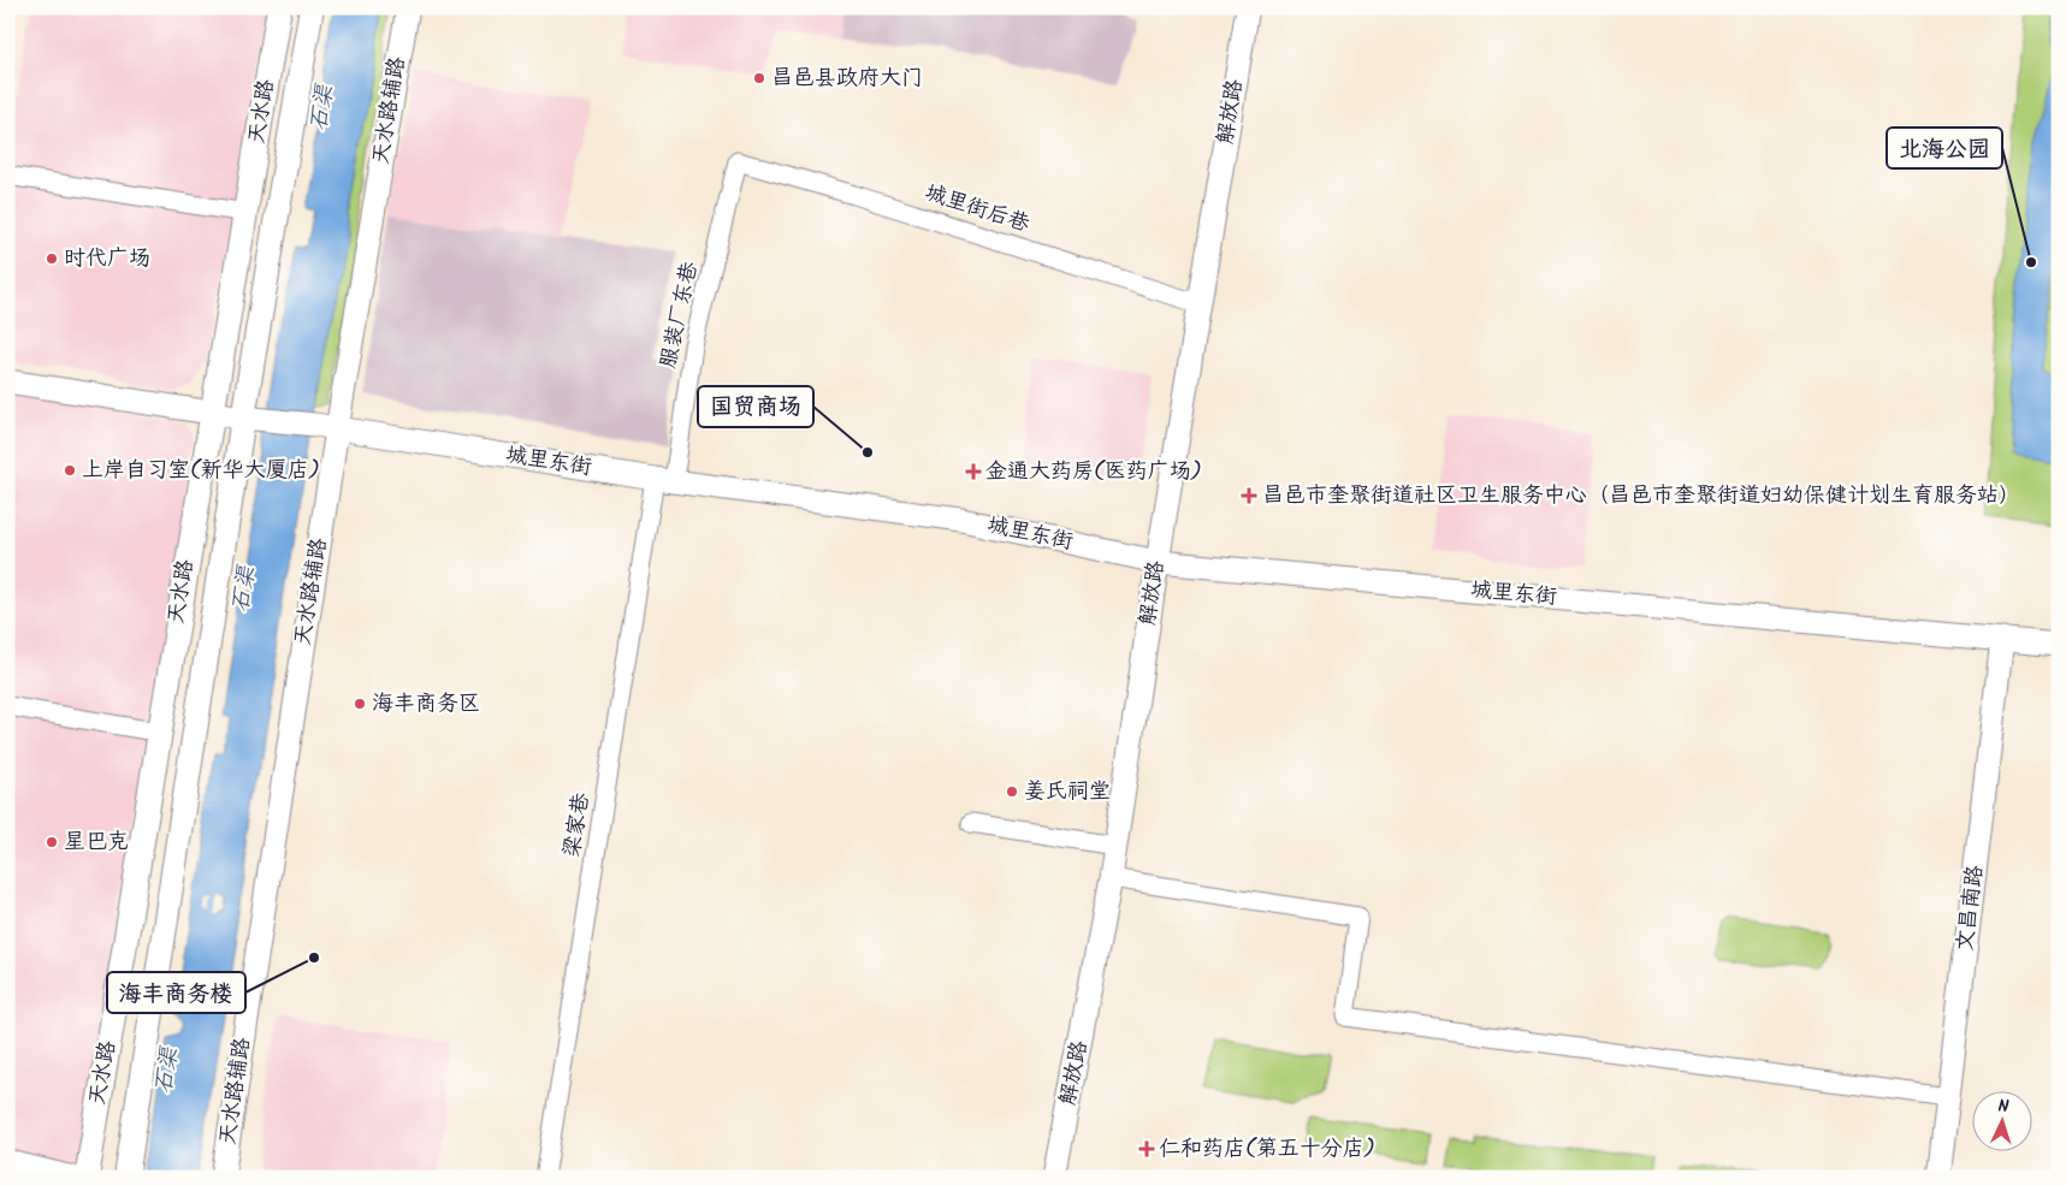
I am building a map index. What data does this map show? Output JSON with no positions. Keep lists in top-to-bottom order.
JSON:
{
  "streets": {
    "main road": ["天水路"],
    "street": [
      "天水路辅路",
      "解放路",
      "城里街后巷",
      "服装厂东巷",
      "城里东街",
      "梁家巷",
      "文昌南路"
    ]
  },
  "crossings": [
    ["天水路辅路", "城里东街"],
    ["天水路", "城里东街"],
    ["解放路", "城里街后巷"],
    ["解放路", "城里东街"],
    ["城里街后巷", "服装厂东巷"],
    ["服装厂东巷", "城里东街"],
    ["服装厂东巷", "梁家巷"],
    ["城里东街", "梁家巷"],
    ["城里东街", "文昌南路"]
  ],
  "water": ["石渠"],
  "places": {
    "other": [
      "昌邑县政府大门",
      "时代广场",
      "北海公园",
      "国贸商场",
      "上岸自习室(新华大厦店)",
      "海丰商务区",
      "姜氏祠堂",
      "星巴克",
      "海丰商务楼"
    ],
    "health": ["金通大药房(医药广场)", "昌邑市奎聚街道社区卫生服务中心（昌邑市奎聚街道妇幼保健计划生育服务站）", "仁和药店(第五十分店)"]
  },
  "north": "top"
}
